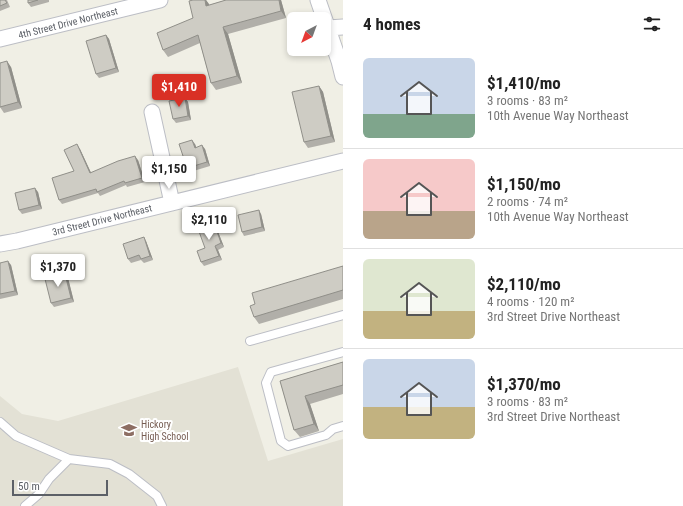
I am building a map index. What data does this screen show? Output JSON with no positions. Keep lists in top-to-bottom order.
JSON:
{
  "streets": {
    "street": ["4th Street Drive Northeast", "3rd Street Drive Northeast"]
  },
  "places": {
    "school or university": ["Hickory High School"]
  },
  "scale_bar": "50 m",
  "north": "bottom left",
  "page": {
    "heading": "4 homes",
    "list": [
      {
        "name": "$1,410/mo",
        "note": "3 rooms · 83 m² · 10th Avenue Way Northeast"
      },
      {
        "name": "$1,150/mo",
        "note": "2 rooms · 74 m² · 10th Avenue Way Northeast"
      },
      {
        "name": "$2,110/mo",
        "note": "4 rooms · 120 m² · 3rd Street Drive Northeast"
      },
      {
        "name": "$1,370/mo",
        "note": "3 rooms · 83 m² · 3rd Street Drive Northeast"
      }
    ],
    "price": [
      "$1,410",
      "$1,150",
      "$2,110",
      "$1,370"
    ],
    "scale": "50 m"
  }
}
